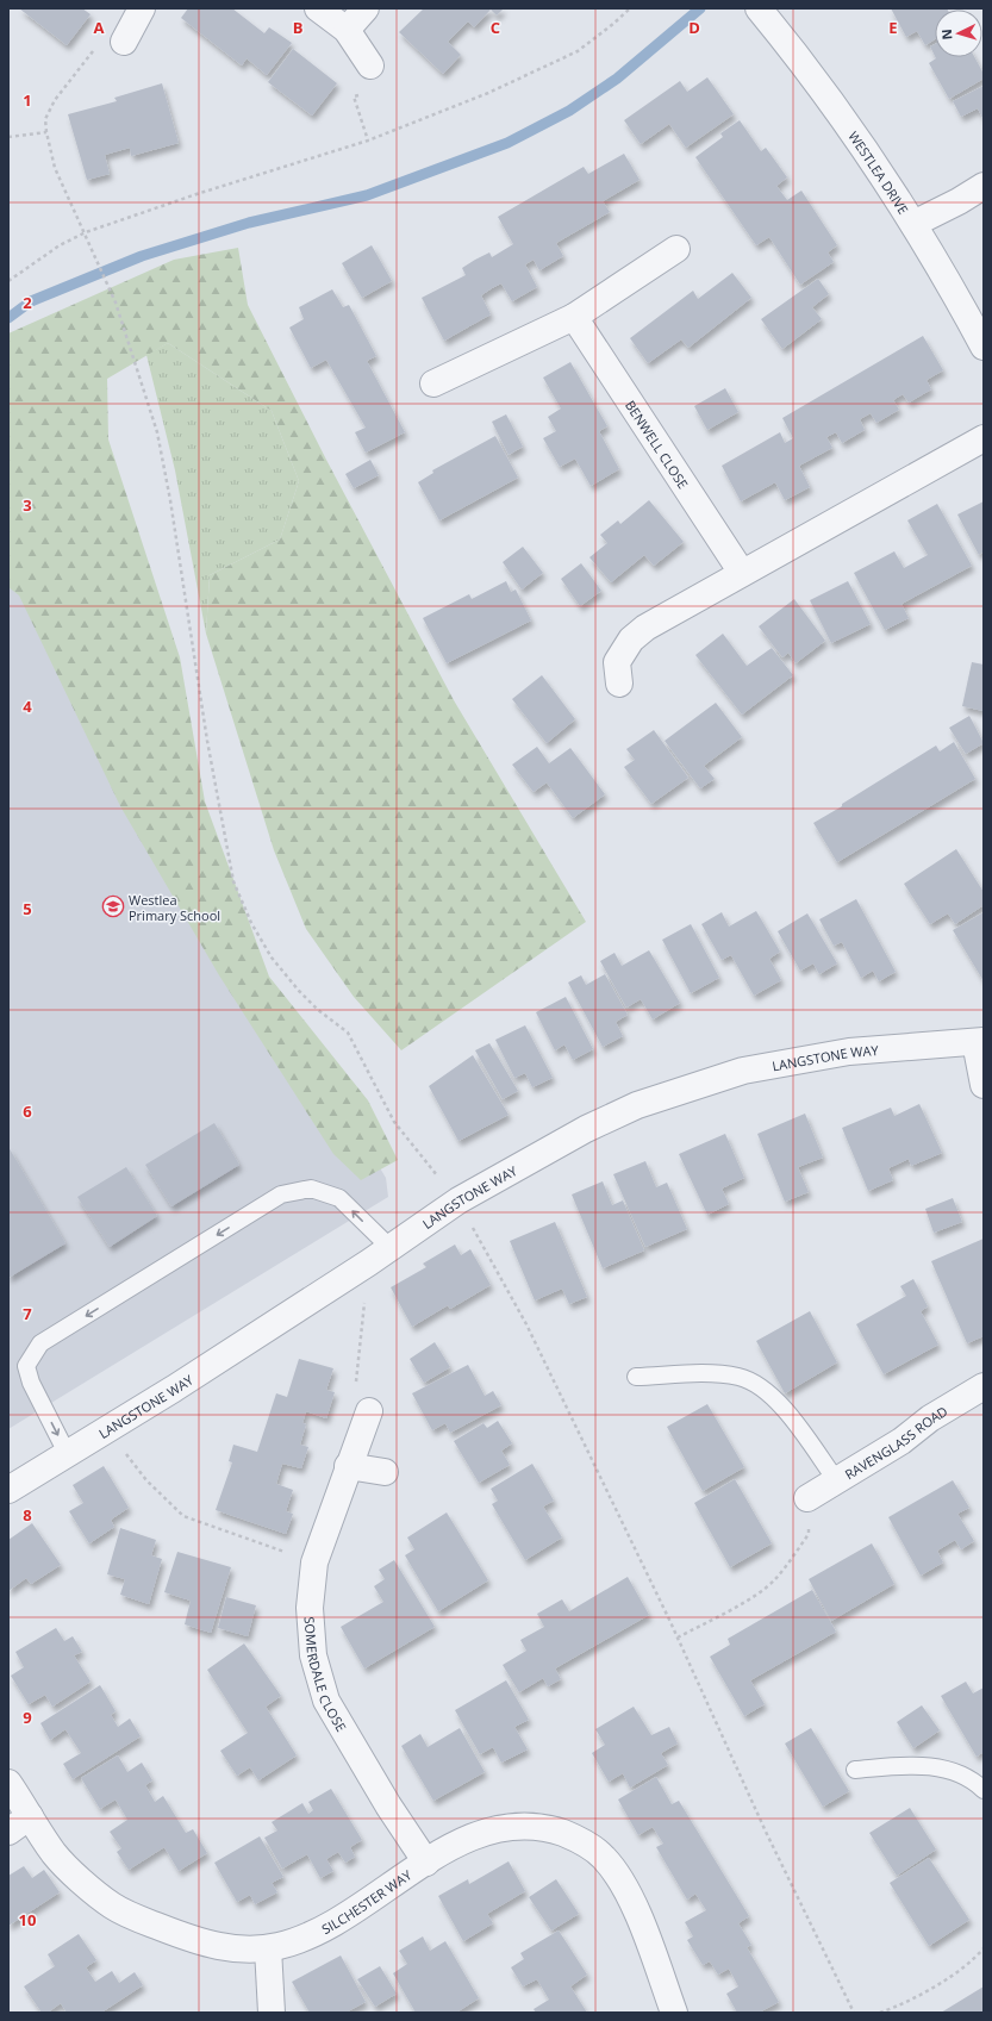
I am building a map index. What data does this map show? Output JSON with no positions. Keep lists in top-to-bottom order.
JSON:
{
  "streets": {
    "street": [
      "WESTLEA DRIVE",
      "BENWELL CLOSE",
      "LANGSTONE WAY",
      "RAVENGLASS ROAD",
      "SOMERDALE CLOSE",
      "SILCHESTER WAY"
    ]
  },
  "crossings": [
    ["SOMERDALE CLOSE", "SILCHESTER WAY"]
  ],
  "places": {
    "school or university": ["Westlea Primary School"]
  },
  "north": "left",
  "grid": {
    "columns": [
      "A",
      "B",
      "C",
      "D",
      "E"
    ],
    "rows": [
      "1",
      "2",
      "3",
      "4",
      "5",
      "6",
      "7",
      "8",
      "9",
      "10"
    ]
  }
}
